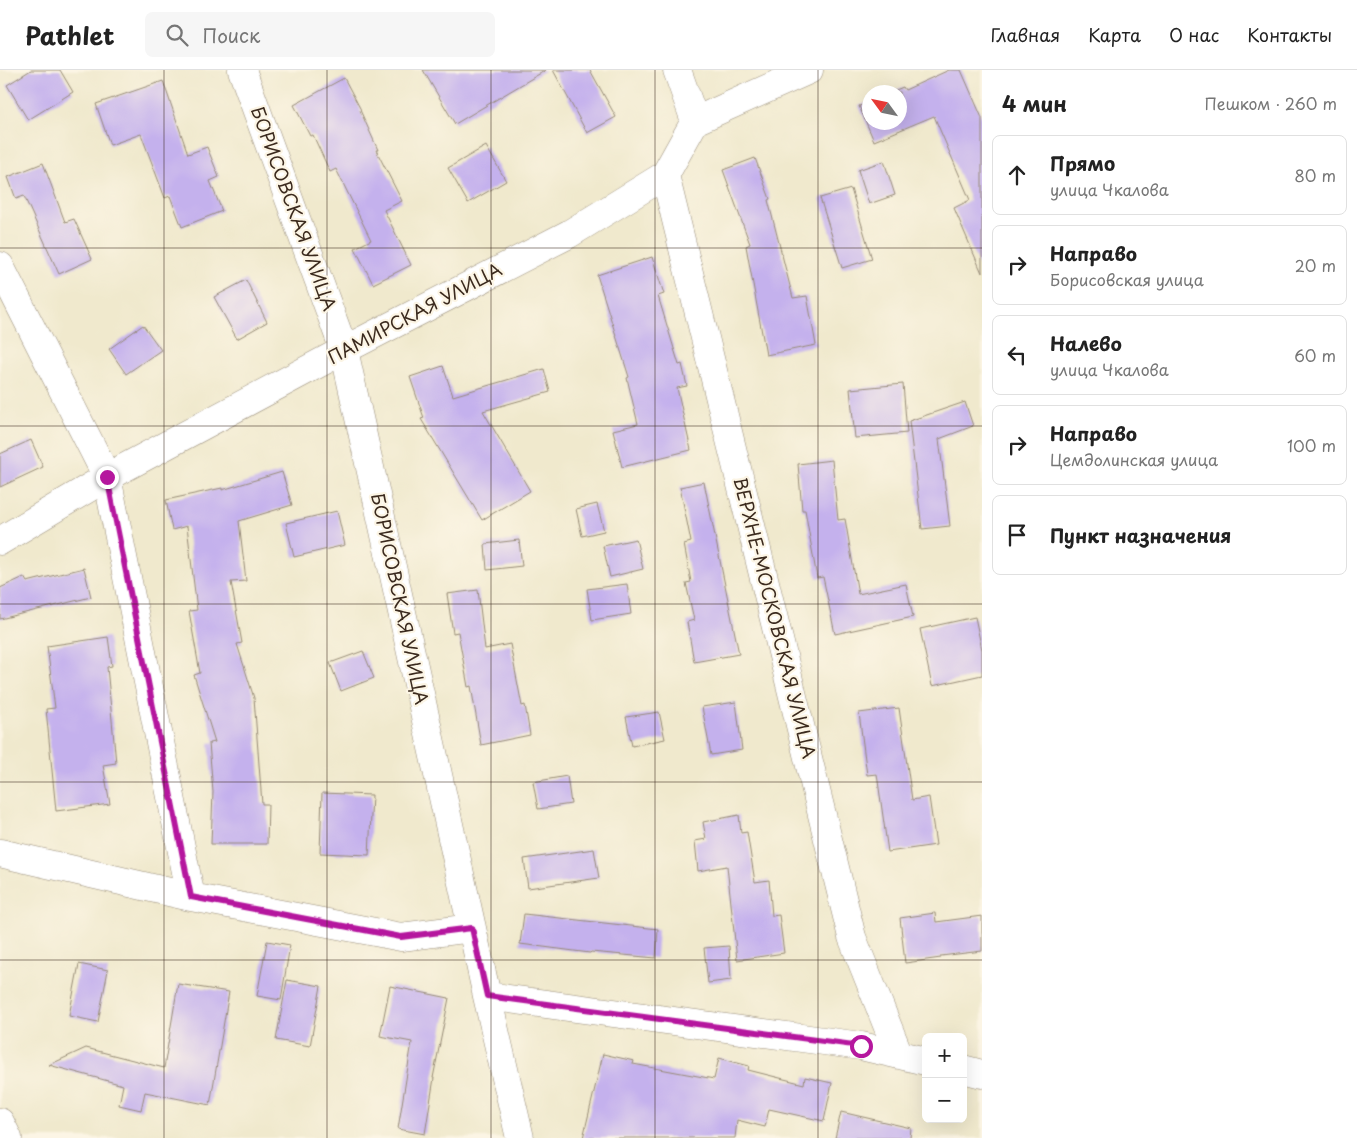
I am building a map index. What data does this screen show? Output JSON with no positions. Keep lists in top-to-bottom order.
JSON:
{
  "streets": {
    "street": ["БОРИСОВСКАЯ УЛИЦА", "ПАМИРСКАЯ УЛИЦА", "ВЕРХНЕ-МОСКОВСКАЯ УЛИЦА"]
  },
  "crossings": [
    ["БОРИСОВСКАЯ УЛИЦА", "ПАМИРСКАЯ УЛИЦА"],
    ["ПАМИРСКАЯ УЛИЦА", "ВЕРХНЕ-МОСКОВСКАЯ УЛИЦА"]
  ],
  "north": "top left",
  "page": {
    "header": "Pathlet",
    "search": "Поиск",
    "nav": [
      "Главная",
      "Карта",
      "О нас",
      "Контакты"
    ],
    "heading": ["4 мин", "Пешком · 260 m"],
    "list": [
      ["Прямо", "улица Чкалова", "80 m"],
      ["Направо", "Борисовская улица", "20 m"],
      ["Налево", "улица Чкалова", "60 m"],
      ["Направо", "Цемдолинская улица", "100 m"],
      "Пункт назначения"
    ],
    "map_buttons": ["+", "−"]
  }
}
